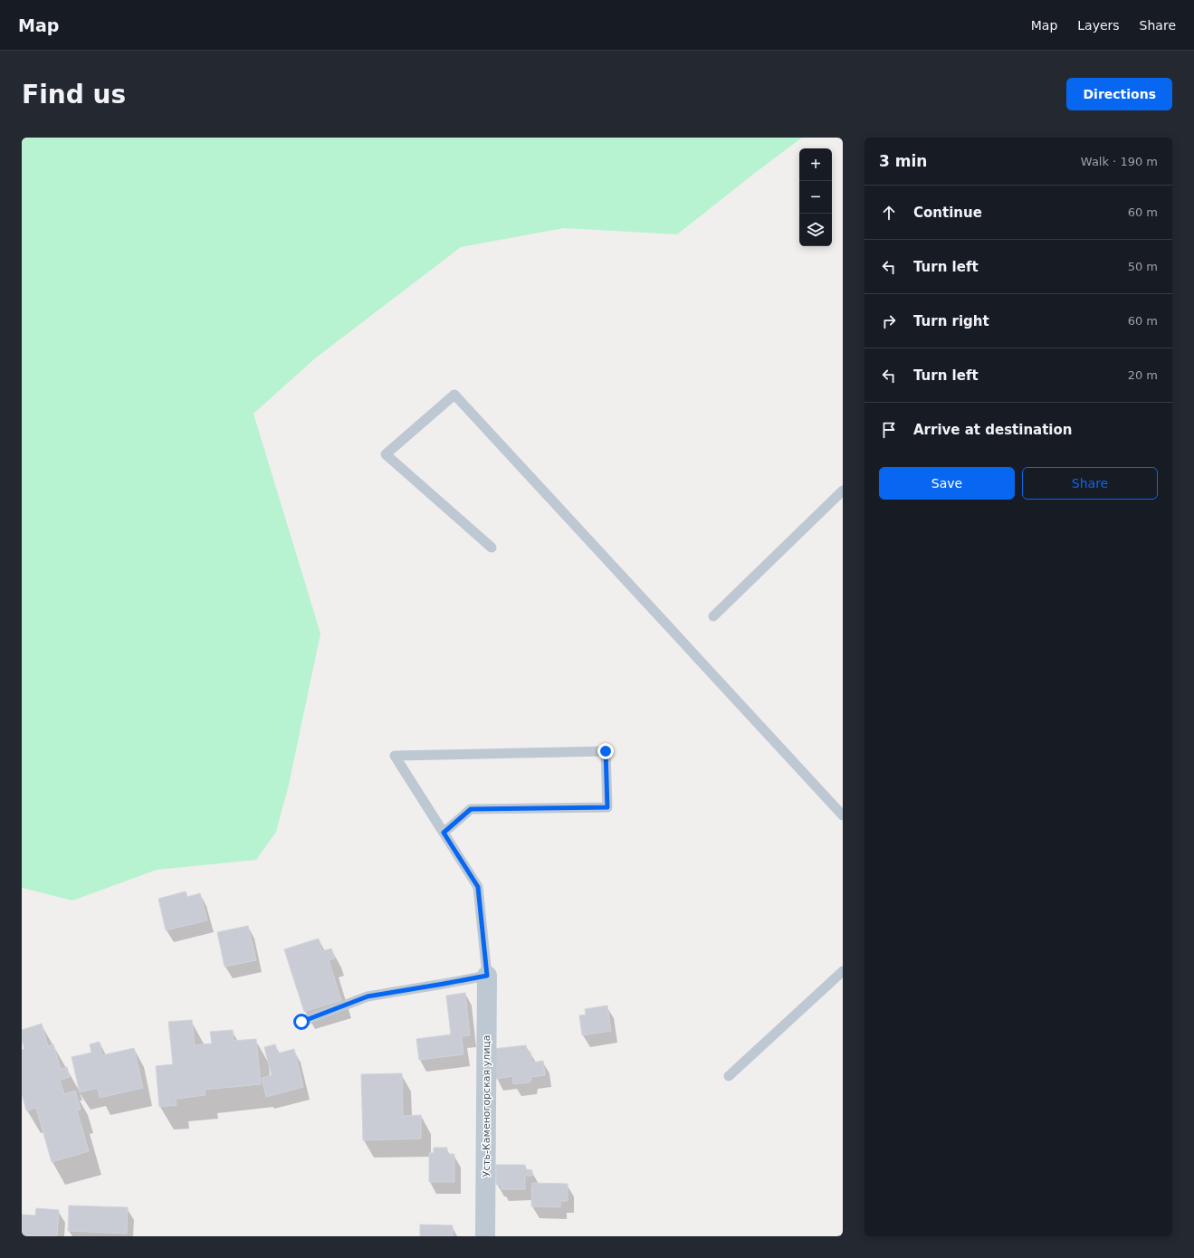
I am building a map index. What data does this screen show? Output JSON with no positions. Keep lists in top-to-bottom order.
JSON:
{
  "streets": {
    "street": ["Усть-Каменогорская улица"]
  },
  "page": {
    "header": "Map",
    "nav": ["Map", "Layers", "Share"],
    "buttons": [
      "Directions",
      ["Save", "Share"]
    ],
    "title": "Find us",
    "heading": ["3 min", "Walk · 190 m"],
    "map_buttons": ["+", "−"],
    "list": [
      ["Continue", "60 m"],
      ["Turn left", "50 m"],
      ["Turn right", "60 m"],
      ["Turn left", "20 m"],
      "Arrive at destination"
    ]
  }
}
